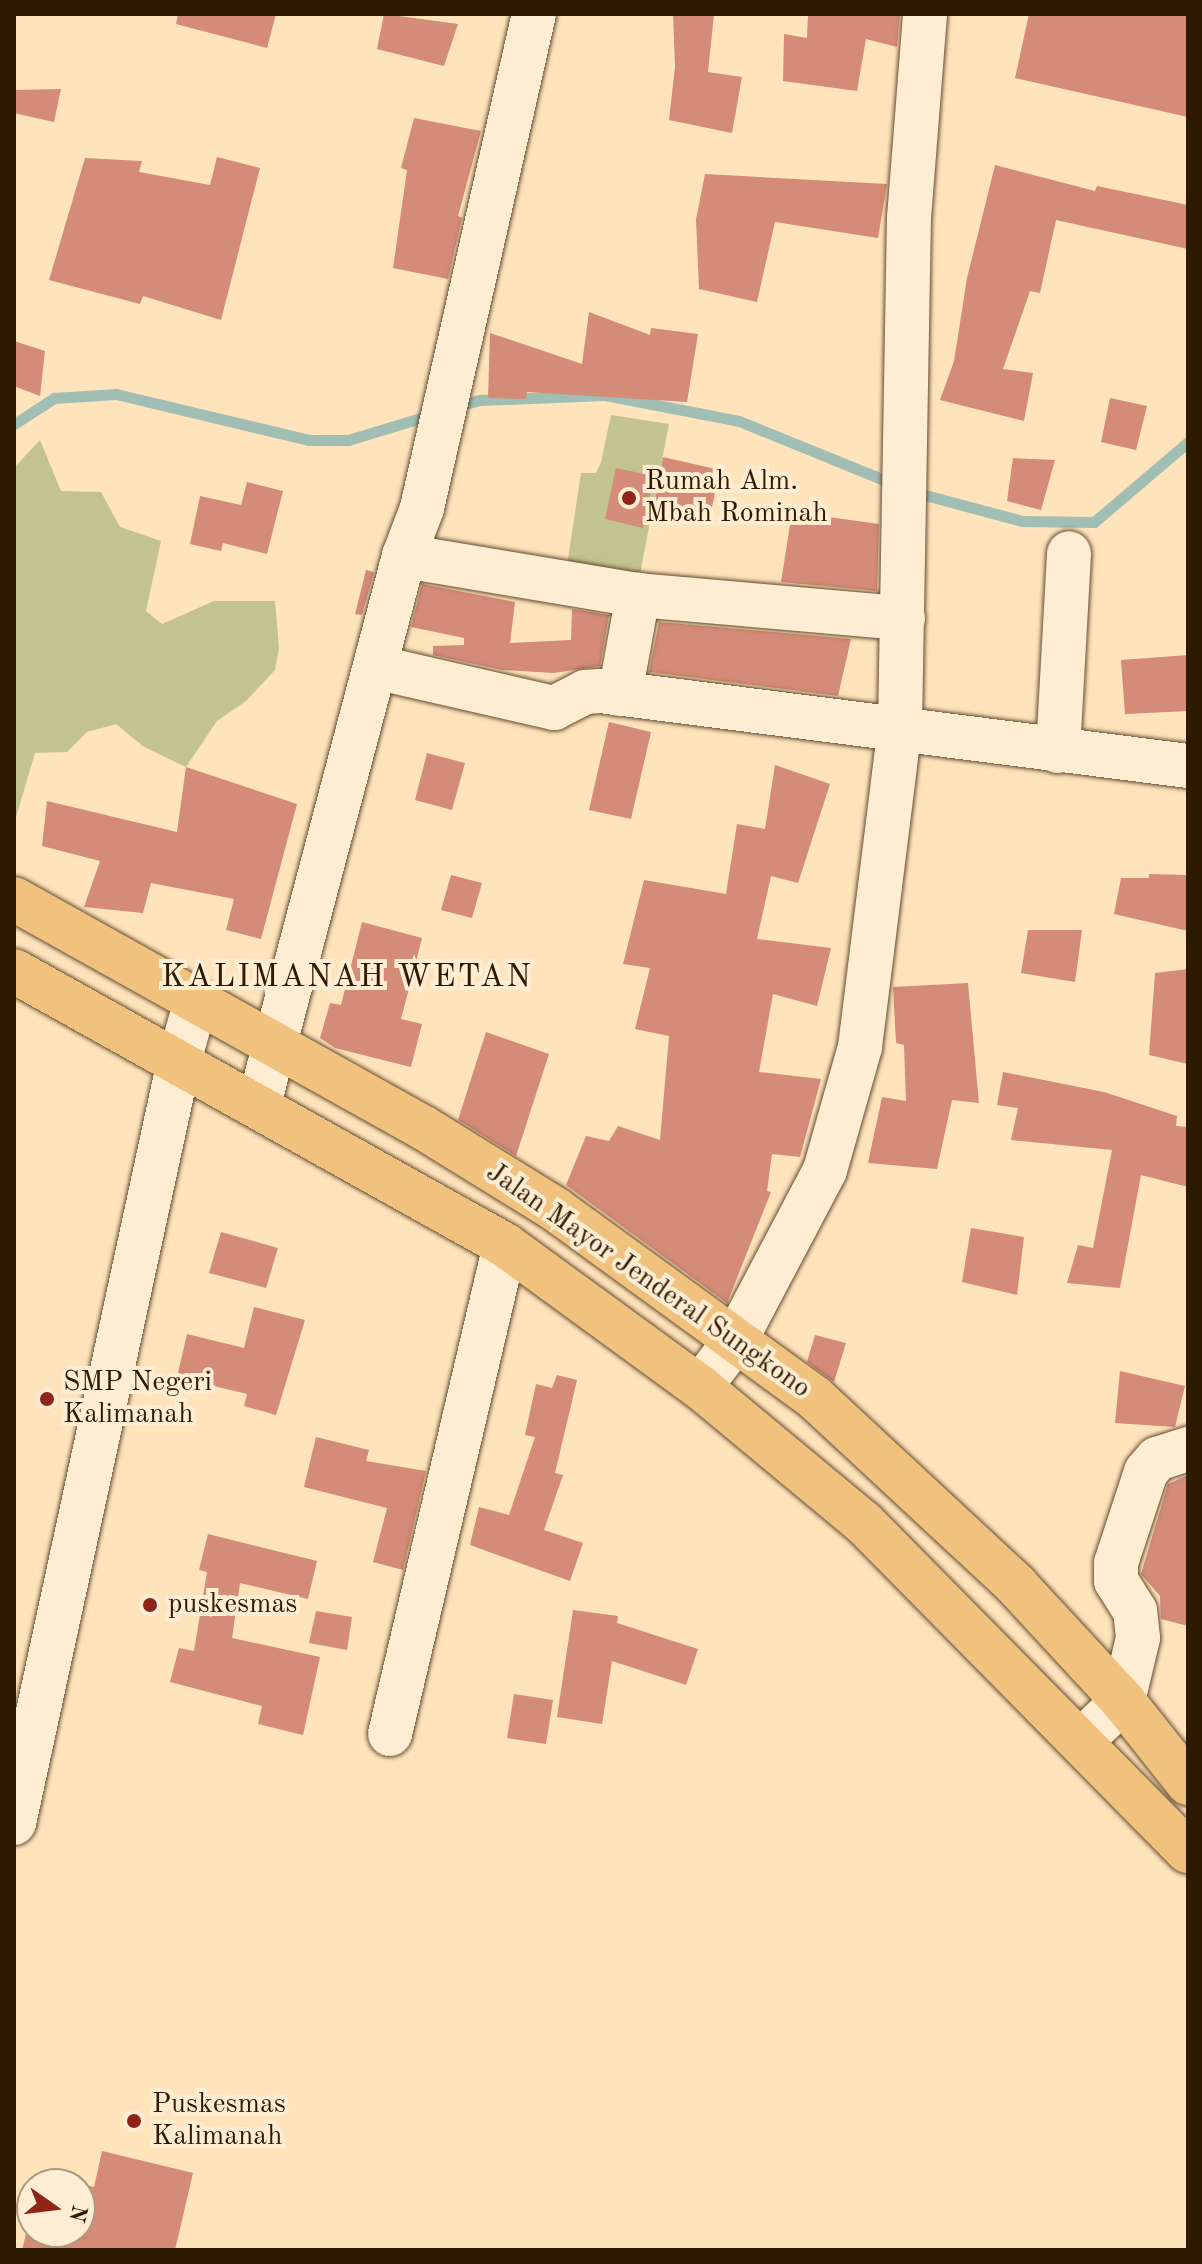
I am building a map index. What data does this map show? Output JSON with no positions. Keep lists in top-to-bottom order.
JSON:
{
  "streets": {
    "main road": ["Jalan Mayor Jenderal Sungkono"]
  },
  "districts": ["KALIMANAH WETAN"],
  "places": [
    "Rumah Alm. Mbah Rominah",
    "SMP Negeri Kalimanah",
    "puskesmas",
    "Puskesmas Kalimanah"
  ],
  "north": "right"
}
